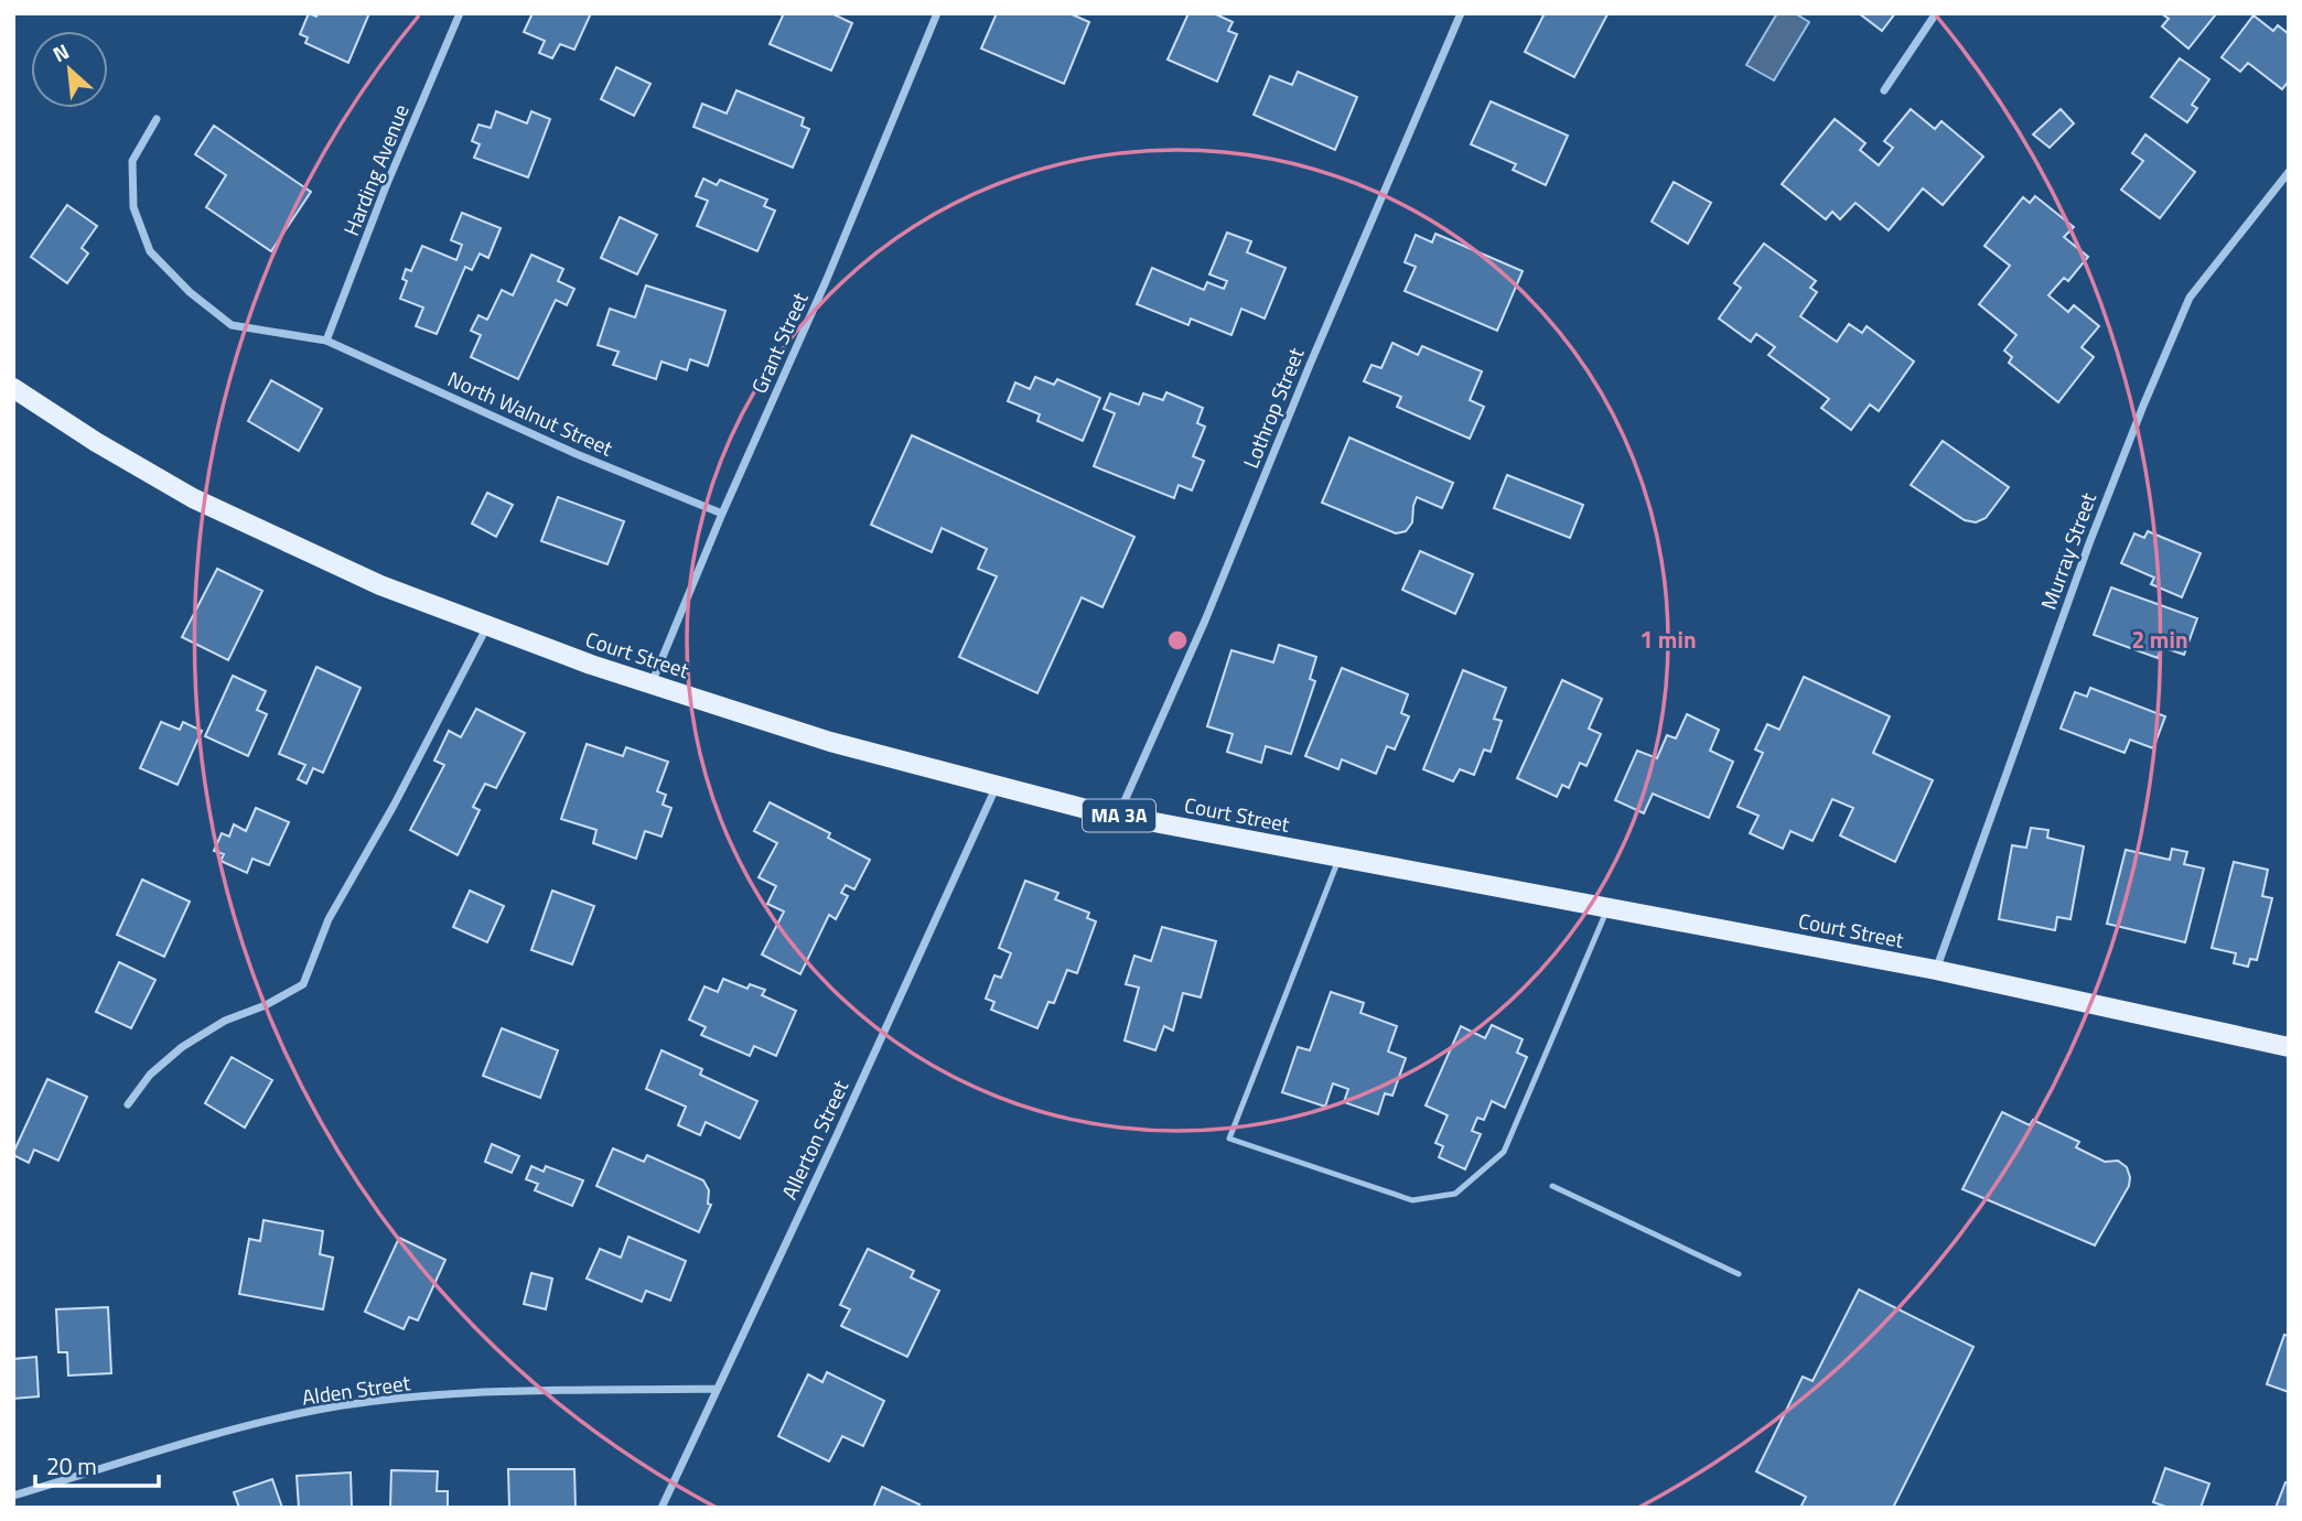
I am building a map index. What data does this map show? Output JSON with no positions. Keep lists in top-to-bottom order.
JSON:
{
  "streets": {
    "main road": ["Court Street", "MA 3A"],
    "street": [
      "Harding Avenue",
      "Grant Street",
      "Lothrop Street",
      "North Walnut Street",
      "Murray Street",
      "Allerton Street",
      "Alden Street"
    ]
  },
  "crossings": [
    ["Harding Avenue", "North Walnut Street"],
    ["Grant Street", "North Walnut Street"],
    ["Grant Street", "Court Street"],
    ["Lothrop Street", "Court Street"],
    ["Murray Street", "Court Street"],
    ["Court Street", "Allerton Street"],
    ["Allerton Street", "Alden Street"]
  ],
  "scale_bar": "20 m",
  "north": "top left",
  "rings": ["1 min", "2 min"]
}
